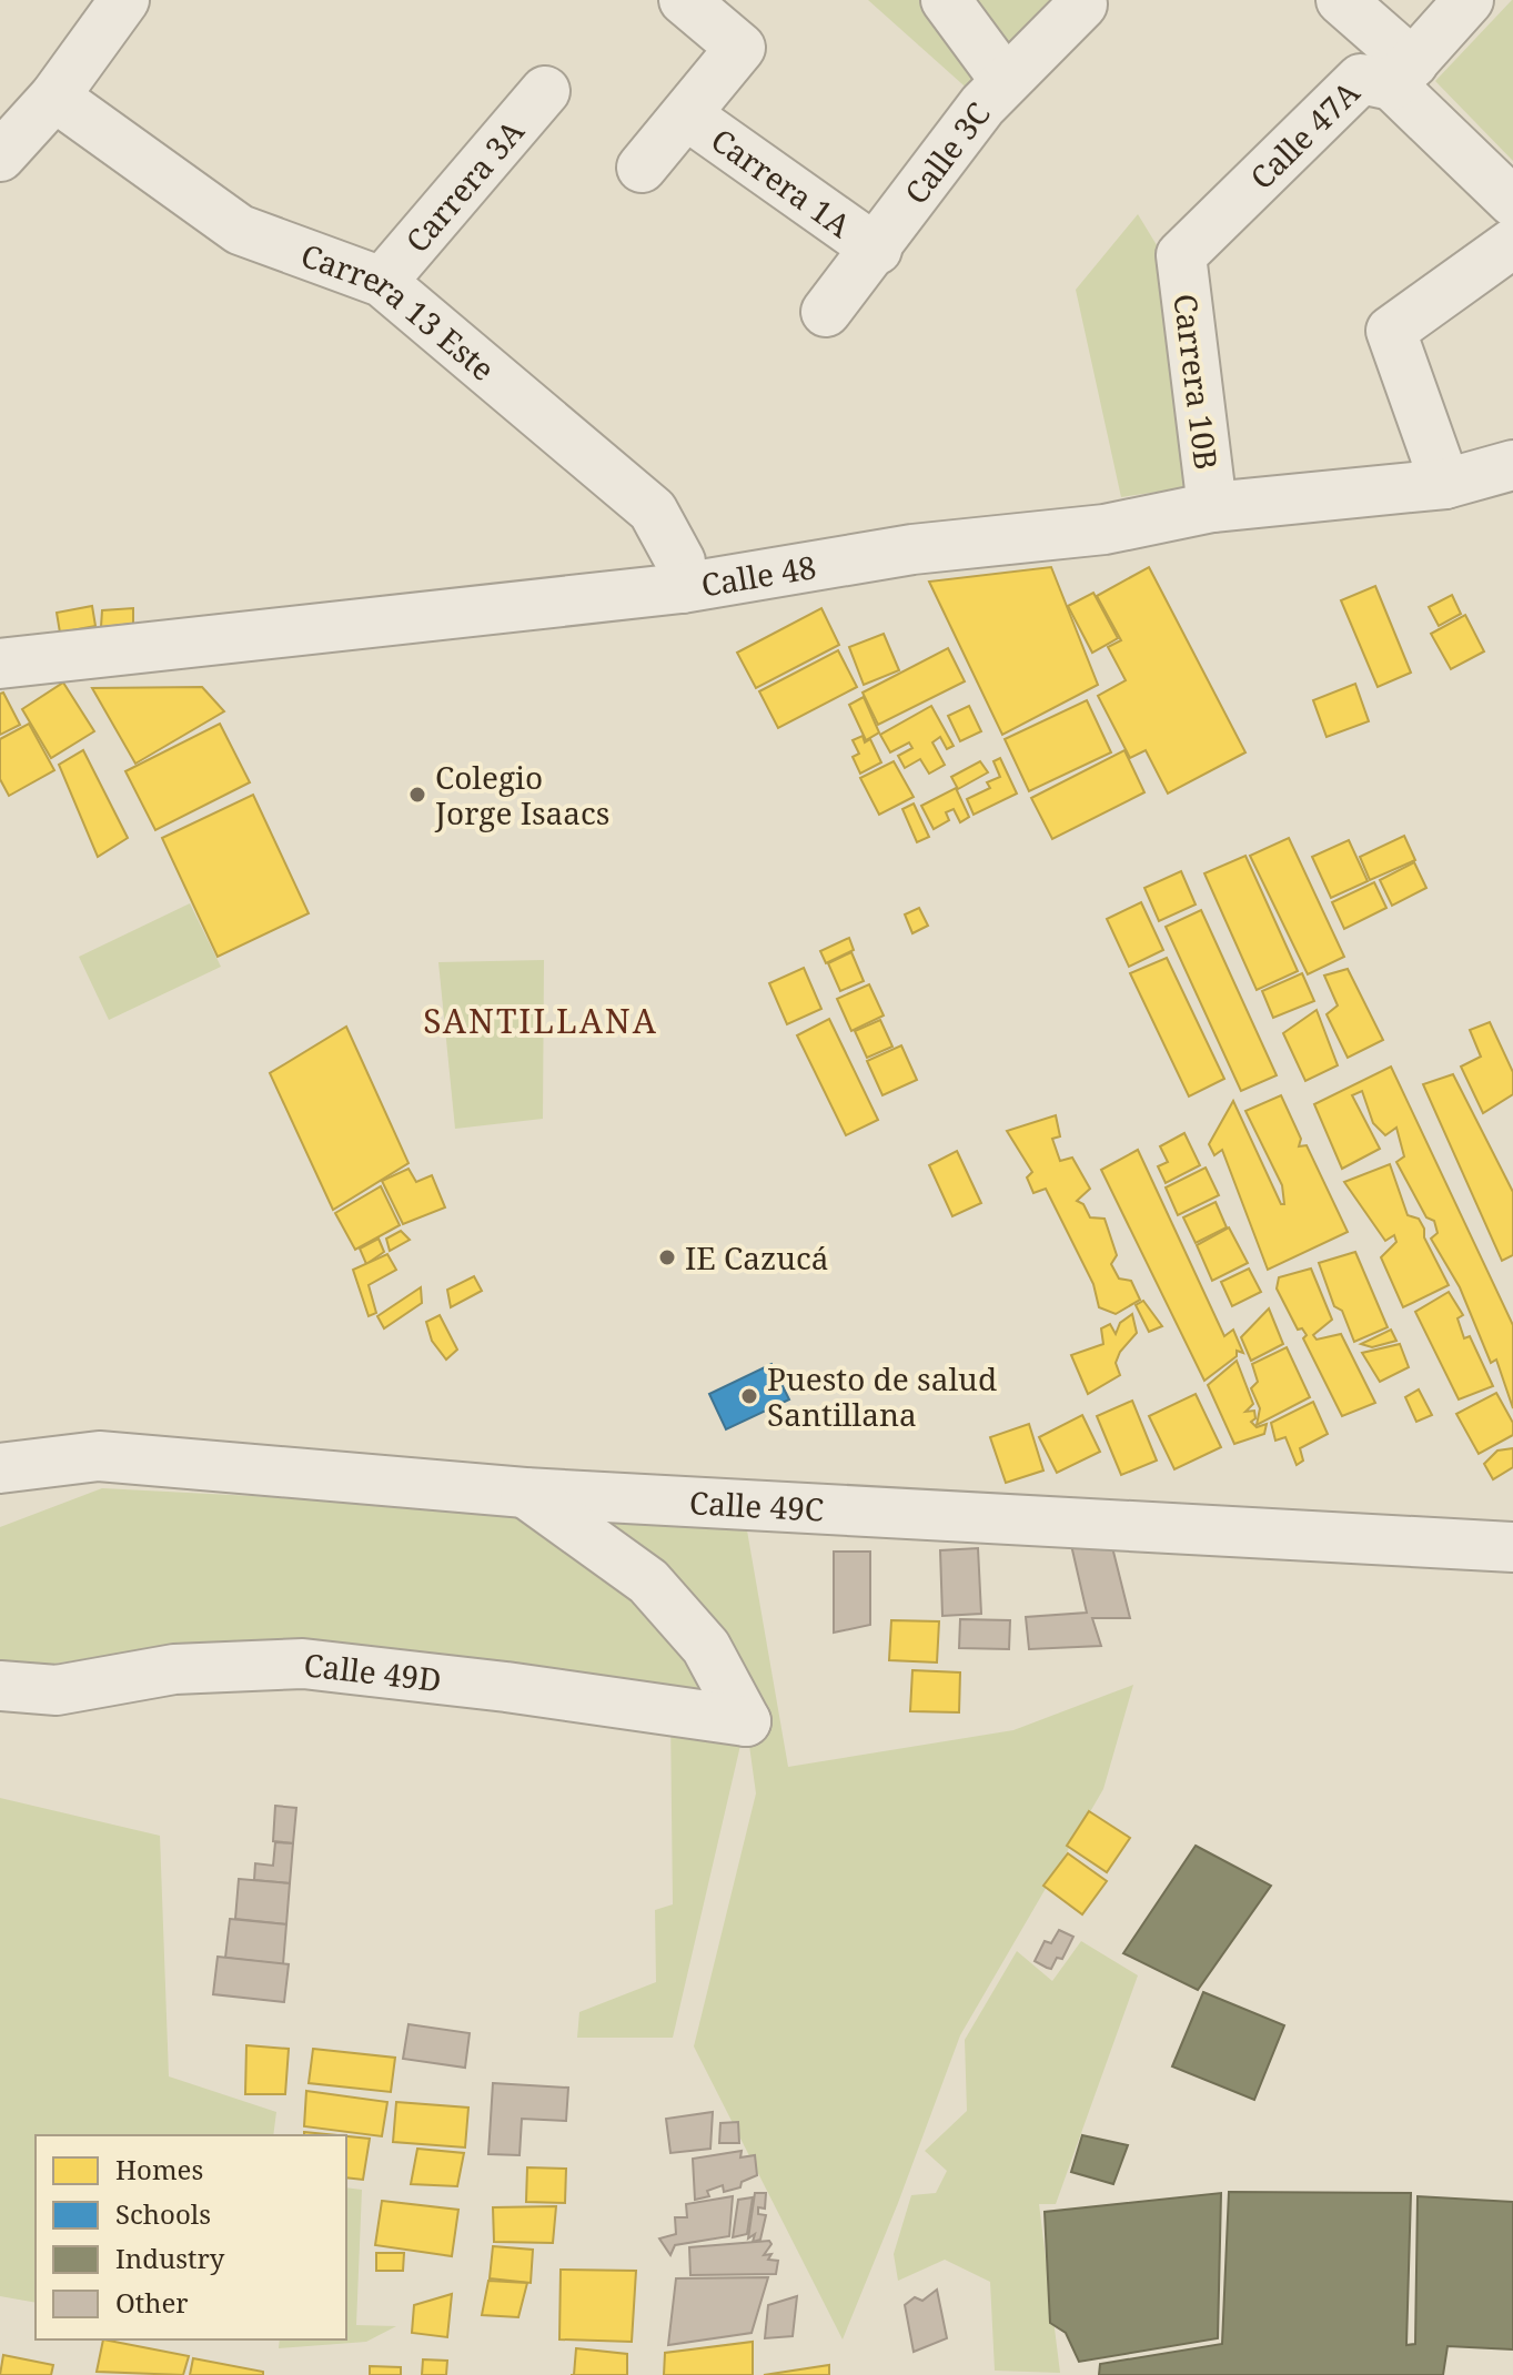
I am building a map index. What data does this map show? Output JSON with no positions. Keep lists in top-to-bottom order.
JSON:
{
  "streets": {
    "street": [
      "Calle 47A",
      "Calle 3C",
      "Carrera 1A",
      "Carrera 3A",
      "Carrera 13 Este",
      "Carrera 10B",
      "Calle 48",
      "Calle 49C",
      "Calle 49D"
    ]
  },
  "crossings": [
    ["Calle 47A", "Carrera 10B"],
    ["Calle 3C", "Carrera 1A"],
    ["Carrera 3A", "Carrera 13 Este"],
    ["Carrera 13 Este", "Calle 48"],
    ["Carrera 10B", "Calle 48"],
    ["Calle 49C", "Calle 49D"]
  ],
  "districts": ["SANTILLANA"],
  "places": ["Colegio Jorge Isaacs", "IE Cazucá", "Puesto de salud Santillana"],
  "legend": [
    "Homes",
    "Schools",
    "Industry",
    "Other"
  ]
}
